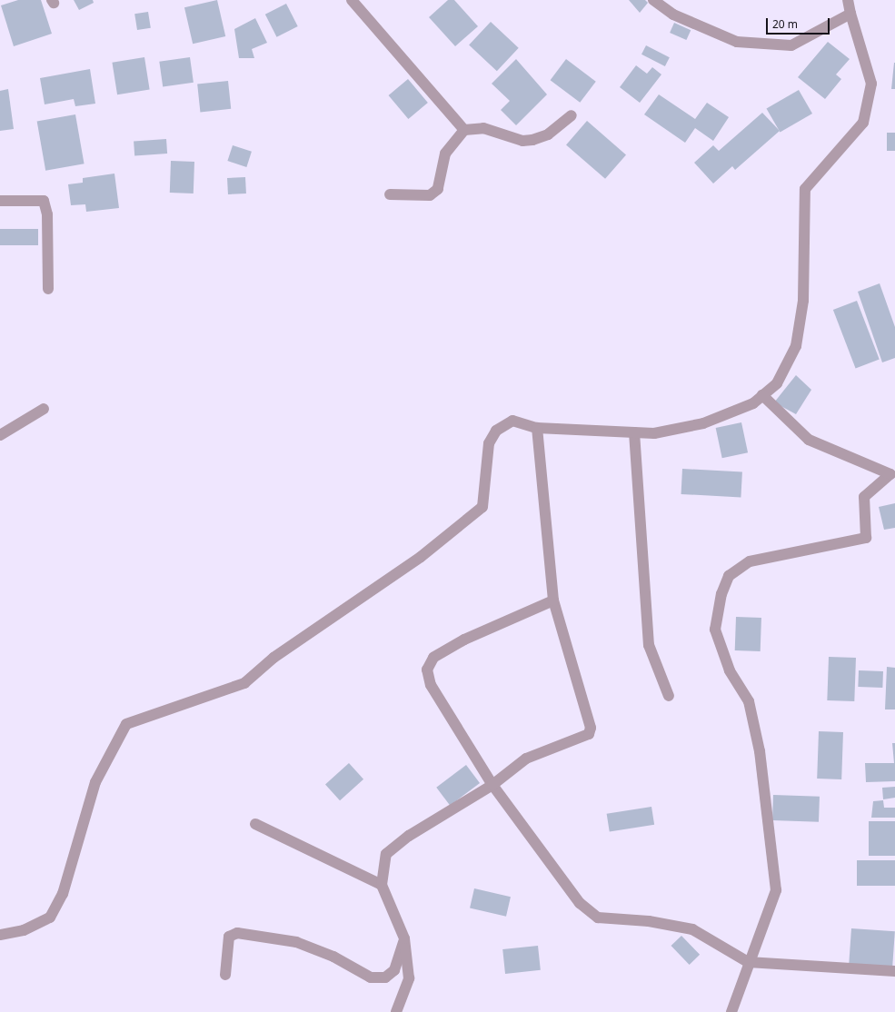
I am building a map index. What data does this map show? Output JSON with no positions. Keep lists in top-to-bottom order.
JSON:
{
  "scale_bar": "20 m"
}
